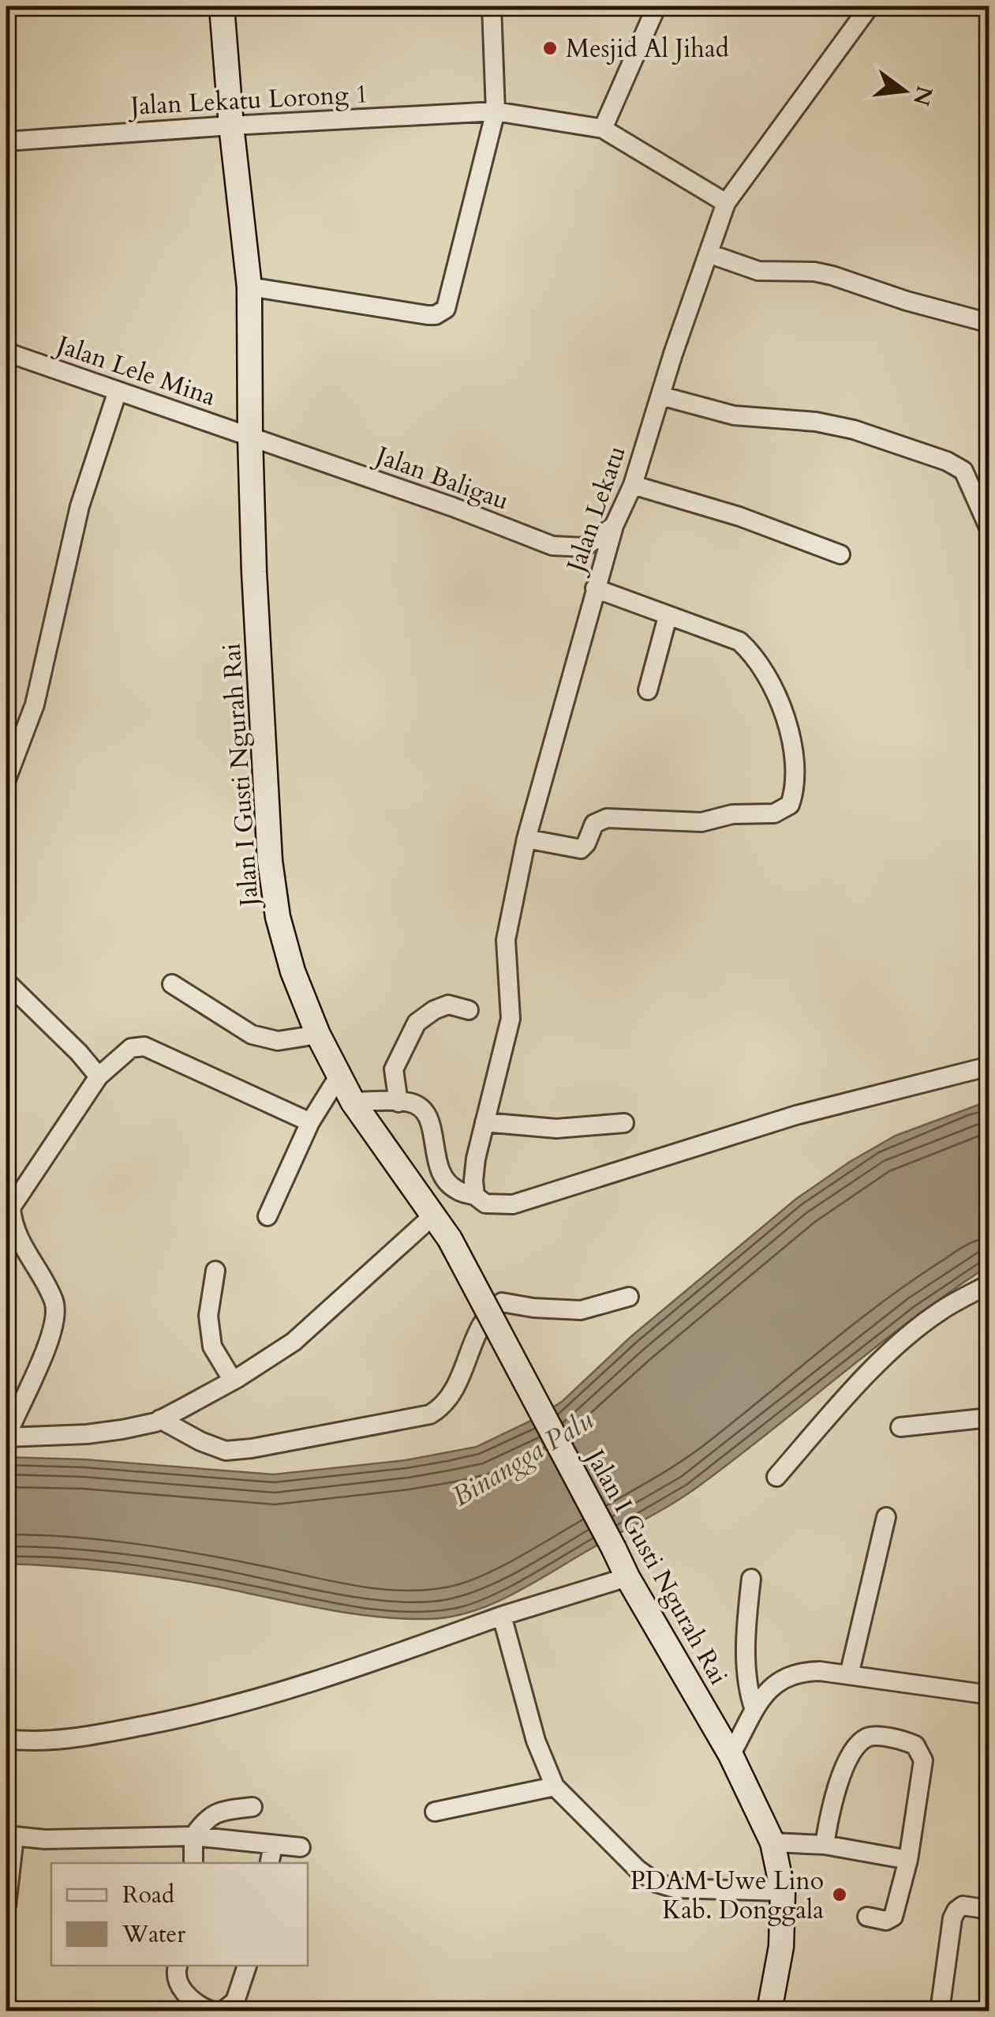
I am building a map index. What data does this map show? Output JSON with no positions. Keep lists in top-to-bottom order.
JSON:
{
  "streets": {
    "main road": ["Jalan I Gusti Ngurah Rai"],
    "street": [
      "Jalan Lekatu Lorong 1",
      "Jalan Lele Mina",
      "Jalan Baligau",
      "Jalan Lekatu"
    ]
  },
  "crossings": [
    ["Jalan Lekatu Lorong 1", "Jalan Lekatu"],
    ["Jalan Lekatu Lorong 1", "Jalan I Gusti Ngurah Rai"],
    ["Jalan Lele Mina", "Jalan Baligau"],
    ["Jalan Lele Mina", "Jalan I Gusti Ngurah Rai"],
    ["Jalan Baligau", "Jalan Lekatu"],
    ["Jalan Baligau", "Jalan I Gusti Ngurah Rai"]
  ],
  "water": ["Binangga Palu"],
  "places": ["Mesjid Al Jihad", "PDAM Uwe Lino Kab. Donggala"],
  "legend": ["Road", "Water"],
  "north": "right"
}
